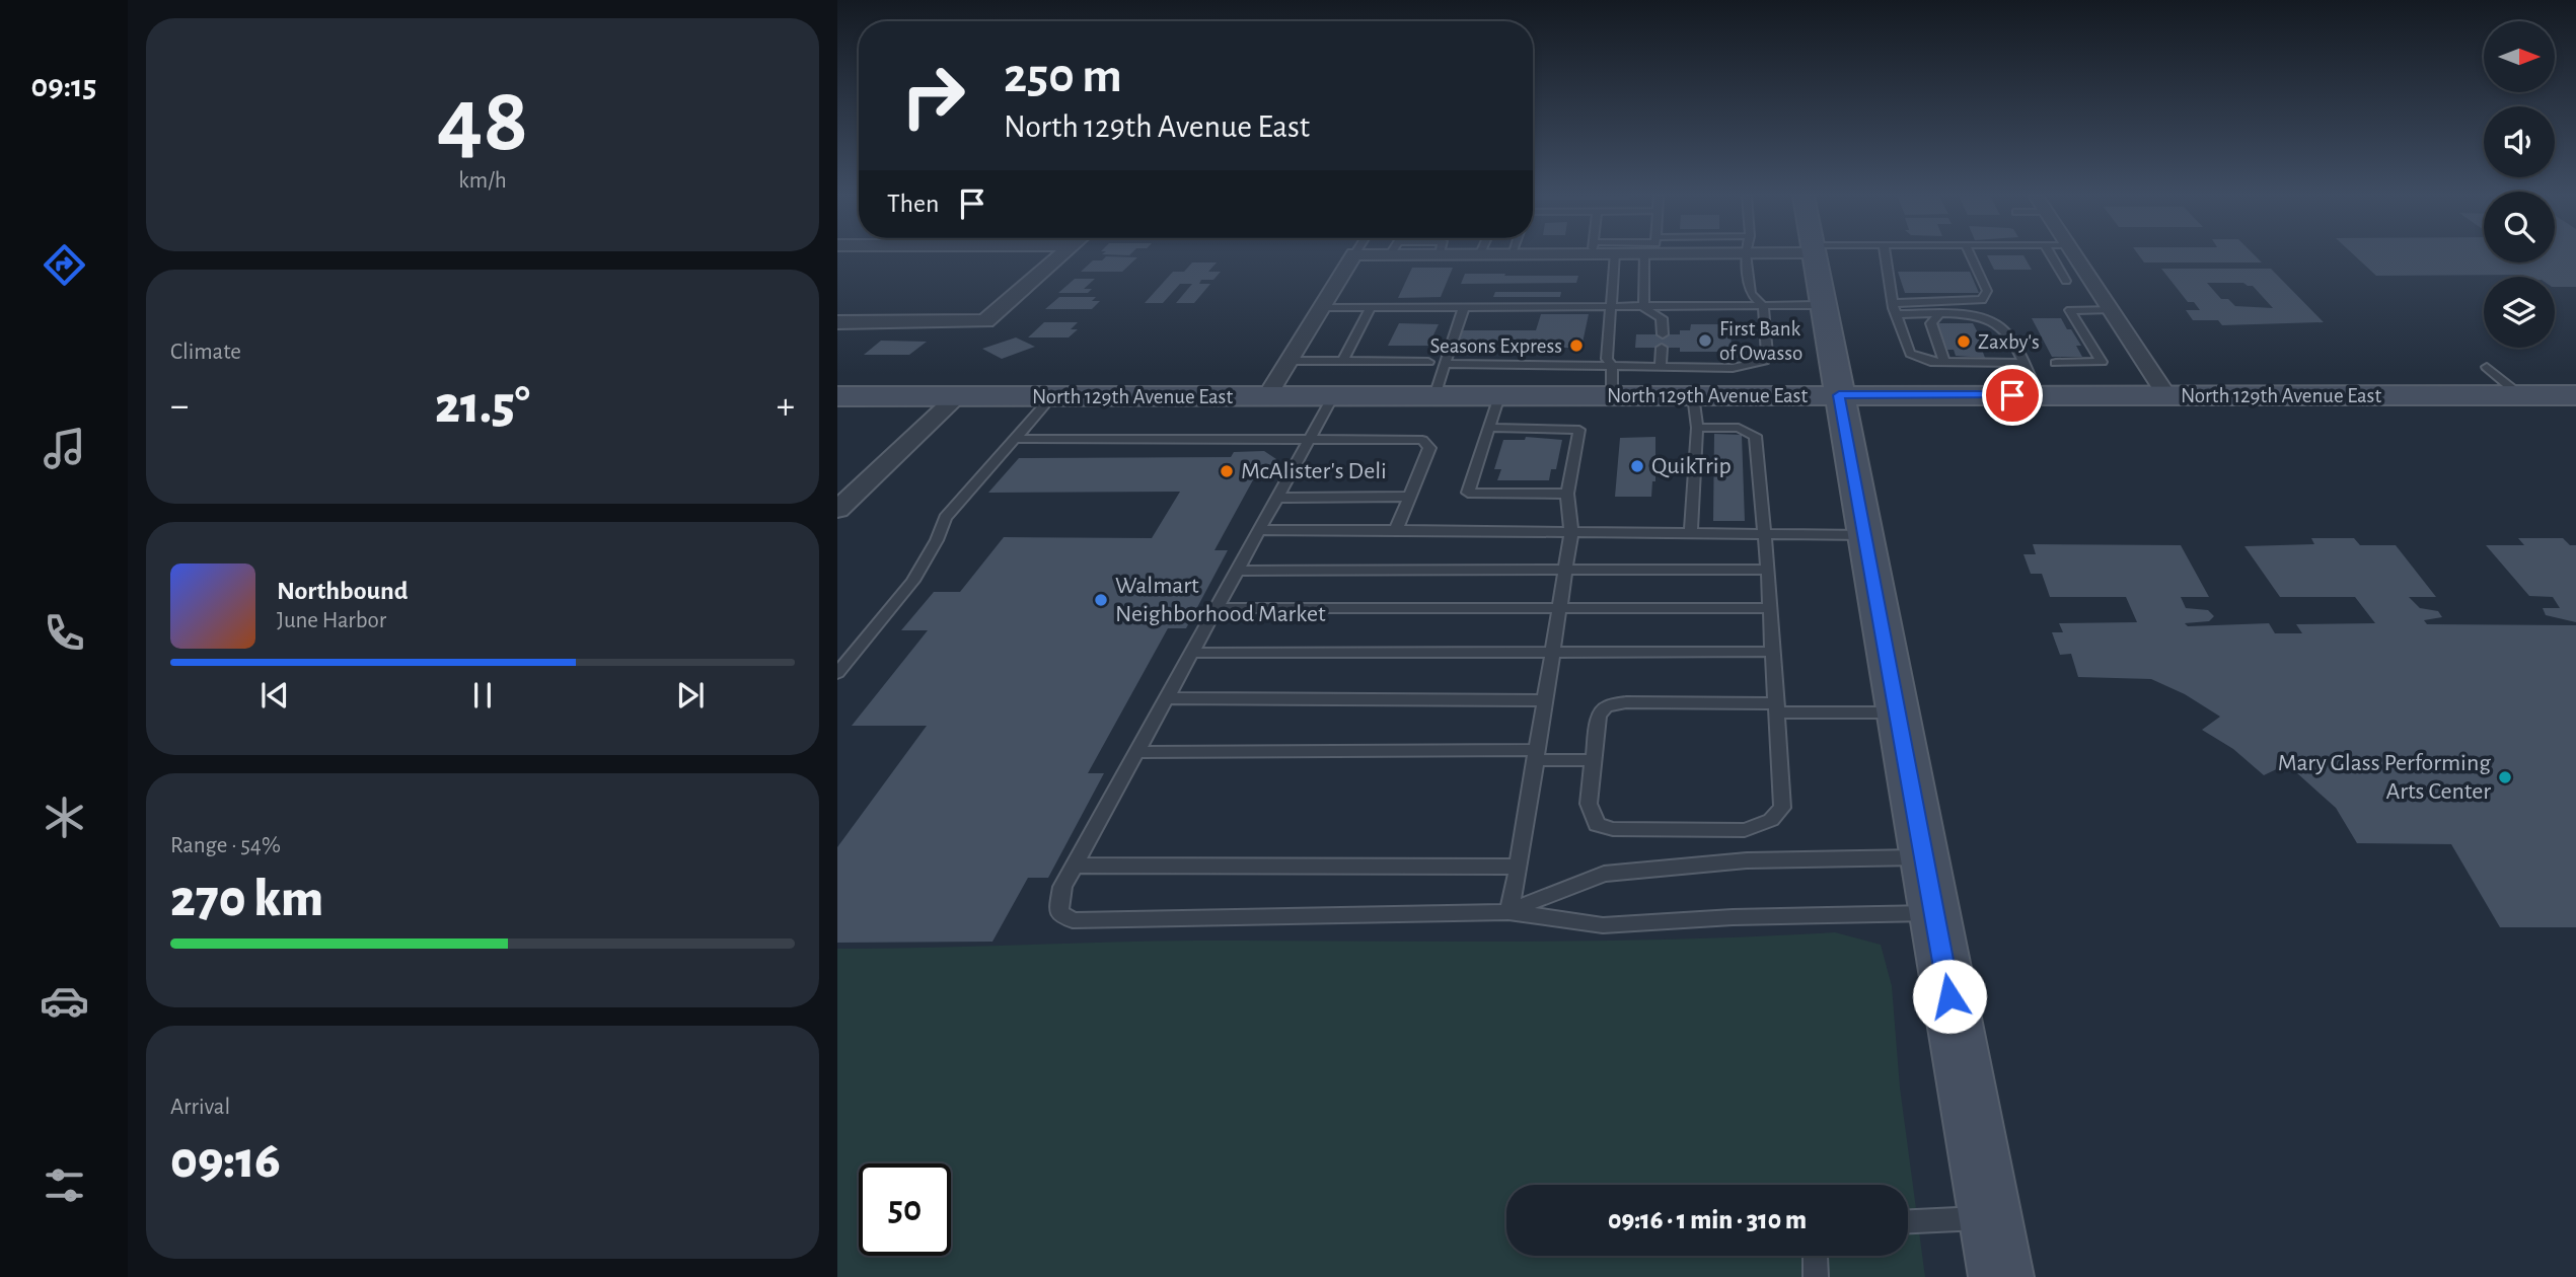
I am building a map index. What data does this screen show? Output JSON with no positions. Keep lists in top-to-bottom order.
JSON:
{
  "streets": {
    "main road": ["North 129th Avenue East"]
  },
  "places": [
    "First Bank of Owasso",
    "Zaxby's",
    "Seasons Express",
    "QuikTrip",
    "McAlister's Deli",
    "Walmart Neighborhood Market",
    "Mary Glass Performing Arts Center"
  ],
  "north": "right",
  "page": {
    "tabs": "09:15",
    "tile": [
      ["48", "km/h"],
      "Climate",
      ["Range · 54%", "270 km"],
      ["Arrival", "09:16"]
    ],
    "turn": ["250 m", "North 129th Avenue East"],
    "then": "Then",
    "heat": ["−", "21.5°", "+"],
    "song": ["Northbound", "June Harbor"],
    "limit": "50",
    "trip": "09:16 · 1 min · 310 m"
  }
}
